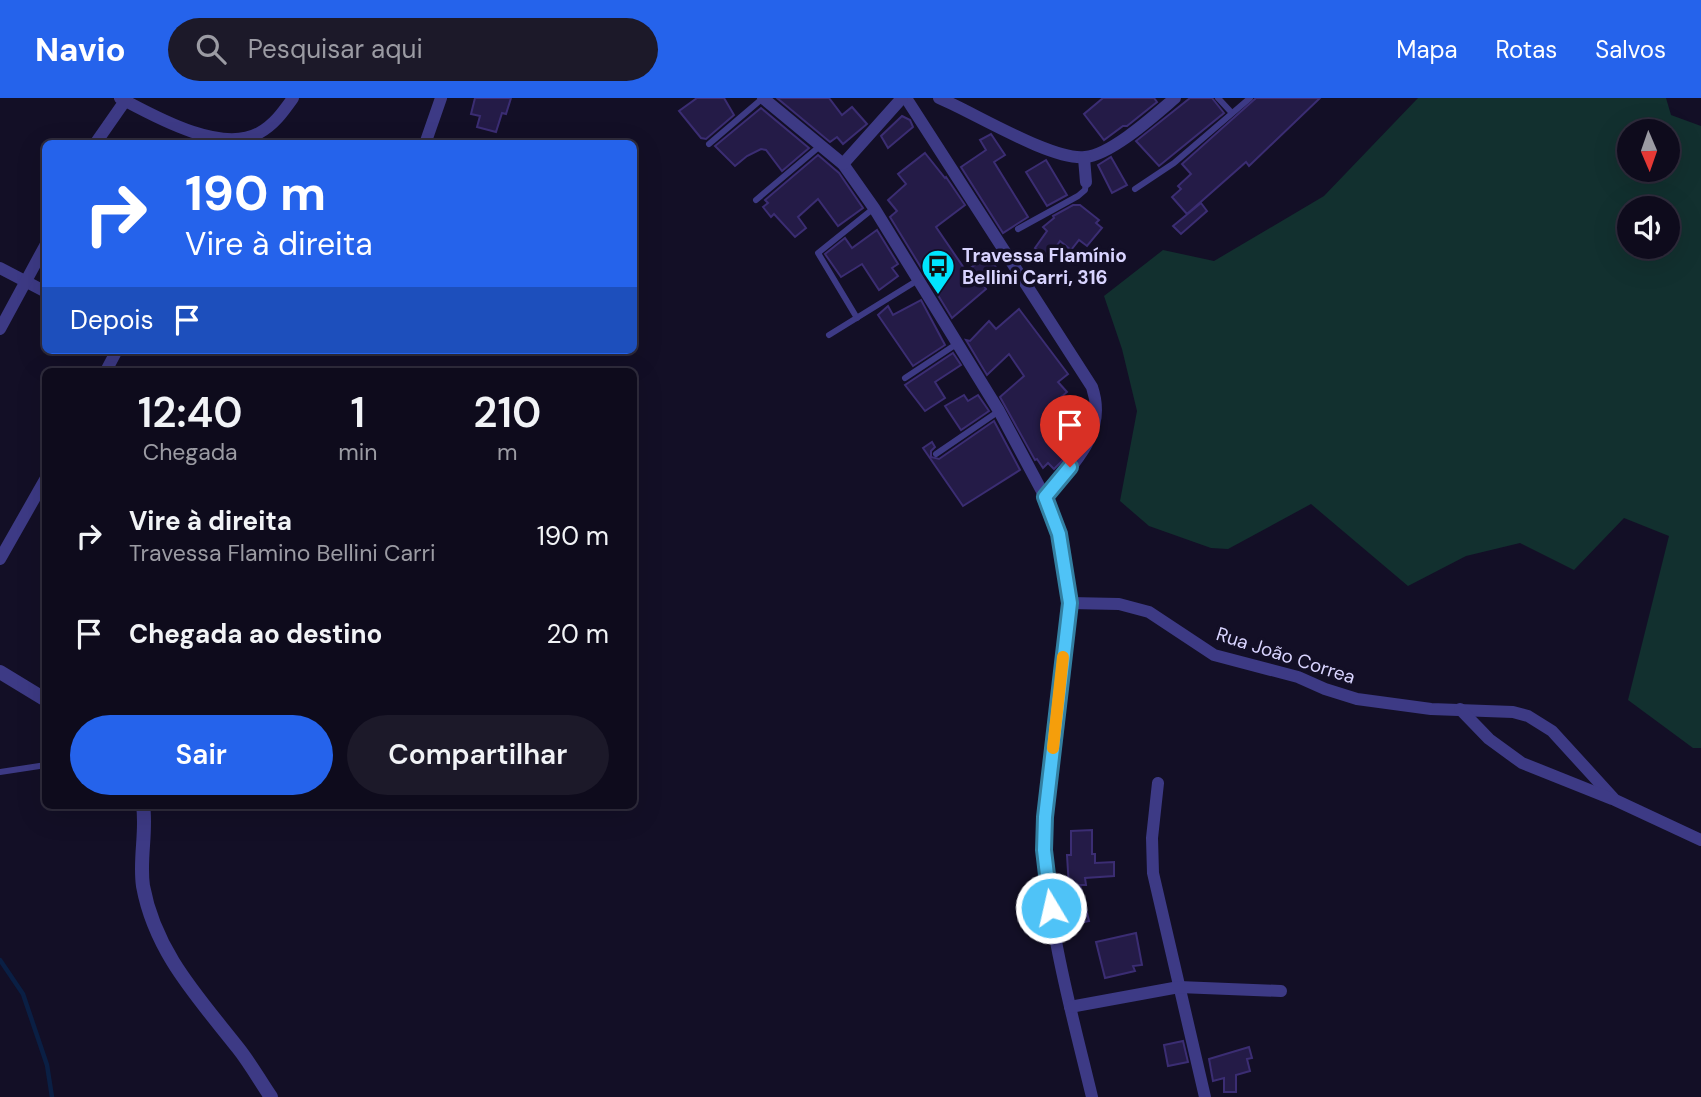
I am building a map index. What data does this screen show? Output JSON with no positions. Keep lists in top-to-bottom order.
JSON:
{
  "streets": {
    "street": ["Rua João Correa"]
  },
  "places": {
    "bus stop": ["Travessa Flamínio Bellini Carri, 316"]
  },
  "north": "bottom",
  "page": {
    "header": "Navio",
    "search": "Pesquisar aqui",
    "nav": ["Mapa", "Rotas", "Salvos"],
    "turn": ["190 m", "Vire à direita"],
    "then": "Depois",
    "eta": [
      "12:40",
      "Chegada",
      "1",
      "min",
      "210",
      "m"
    ],
    "list": [
      {
        "name": "Vire à direita",
        "note": "Travessa Flamino Bellini Carri",
        "value": "190 m"
      },
      {
        "name": "Chegada ao destino",
        "value": "20 m"
      }
    ],
    "buttons": ["Sair", "Compartilhar"]
  }
}
